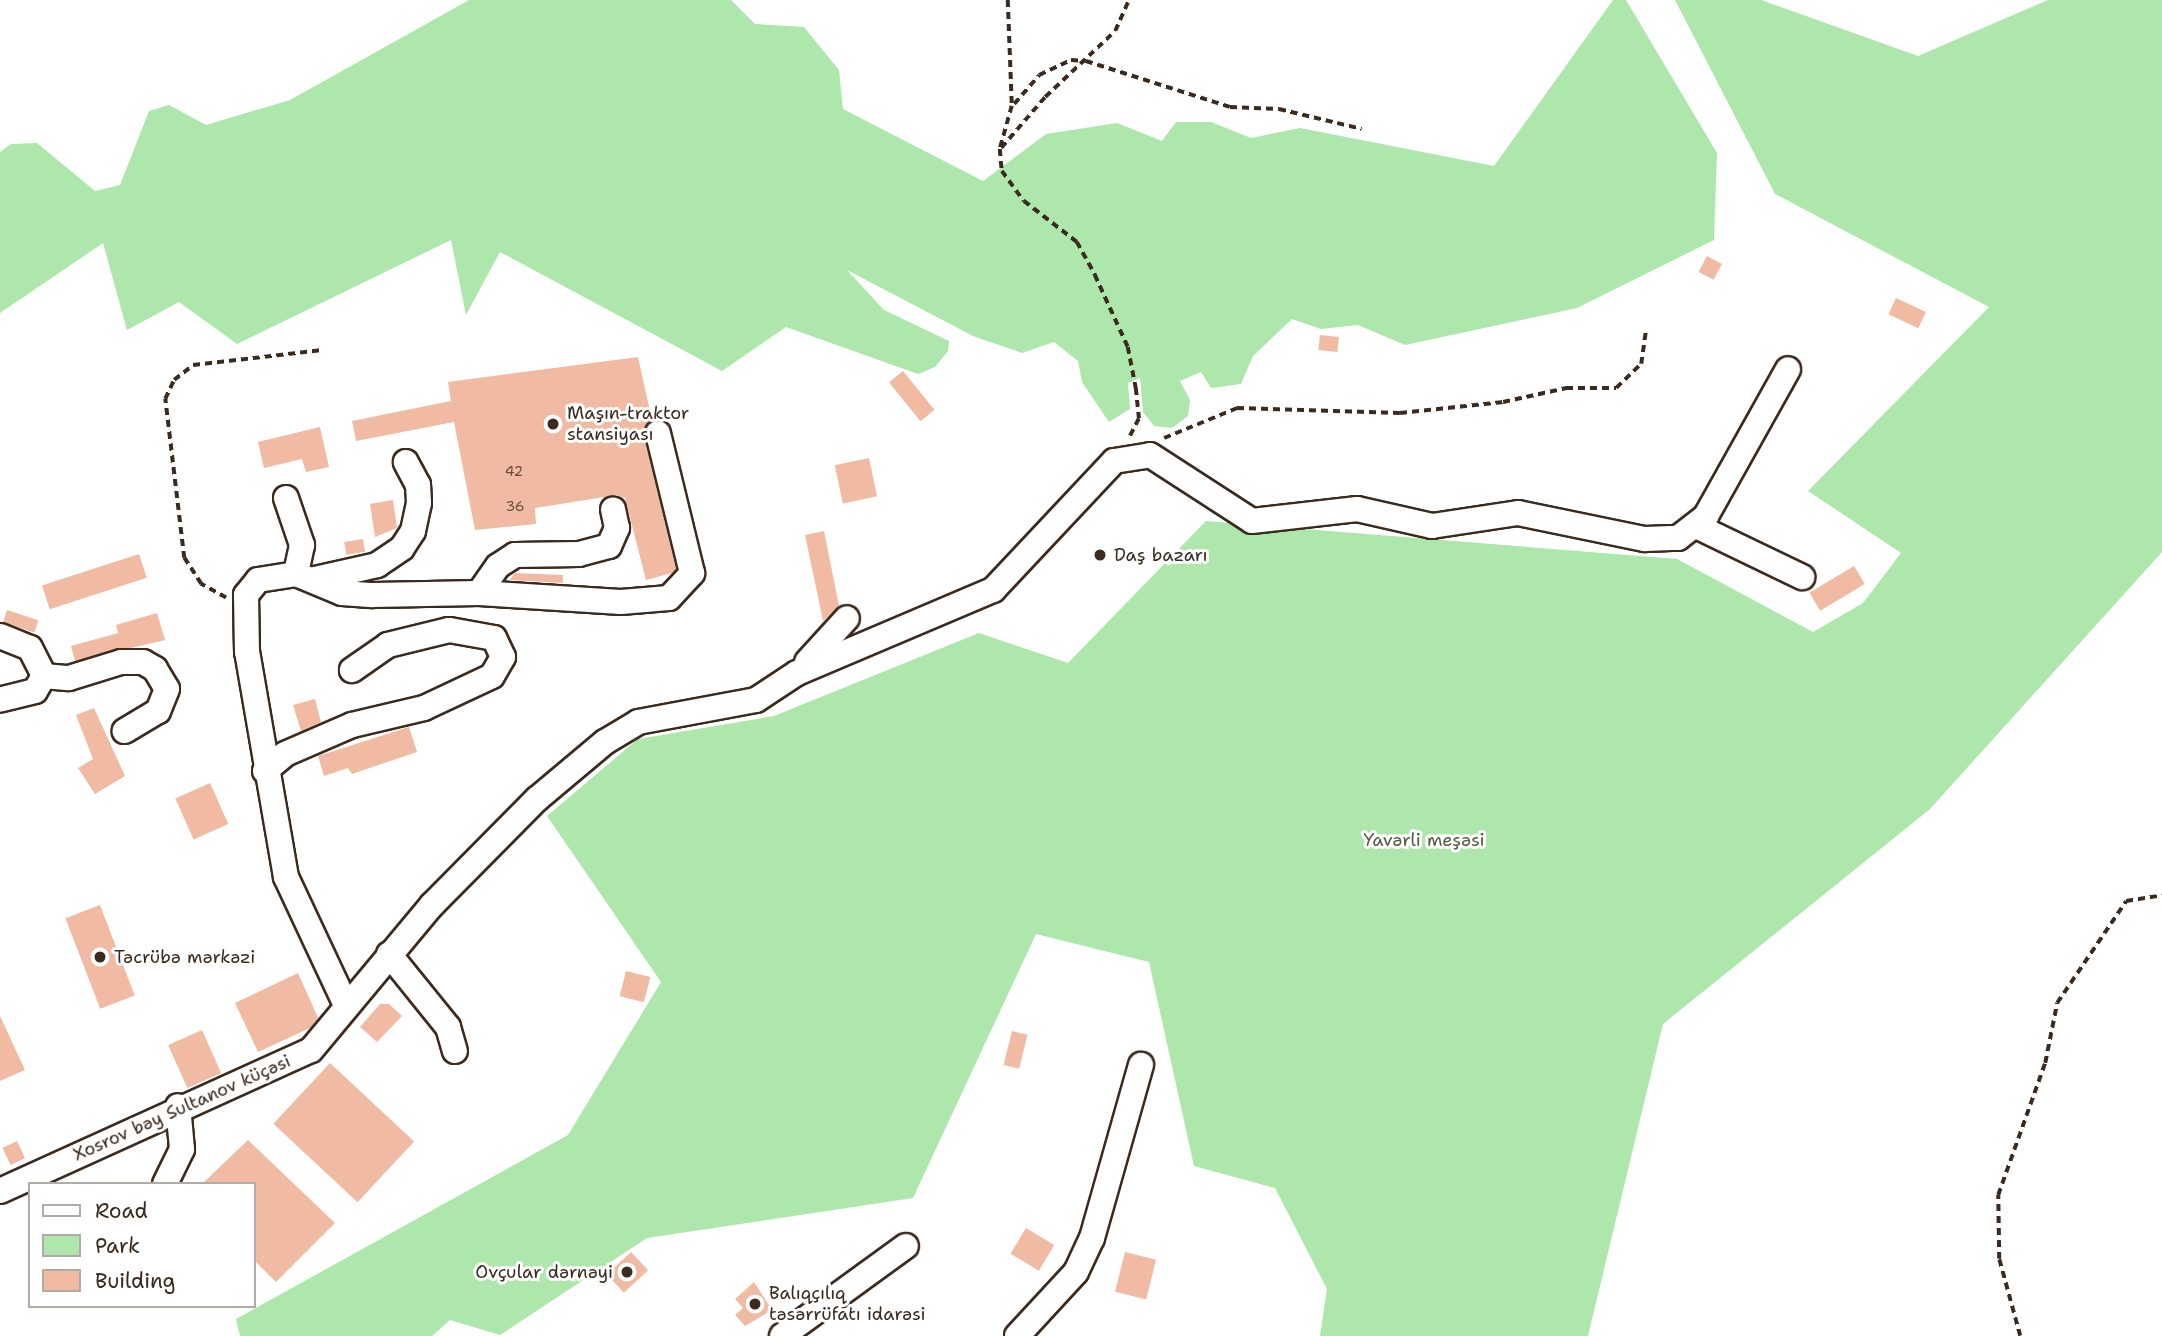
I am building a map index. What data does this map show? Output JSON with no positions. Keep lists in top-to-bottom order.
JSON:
{
  "streets": {
    "street": ["Xosrov bəy Sultanov küçəsi"]
  },
  "parks": ["Yavərli meşəsi"],
  "places": [
    "Maşın-traktor stansiyası",
    "Daş bazarı",
    "Təcrübə mərkəzi",
    "Ovçular dərnəyi",
    "Balıqçılıq təsərrüfatı idarəsi"
  ],
  "house_numbers": ["42", "36"],
  "legend": ["Road", "Park", "Building"]
}
